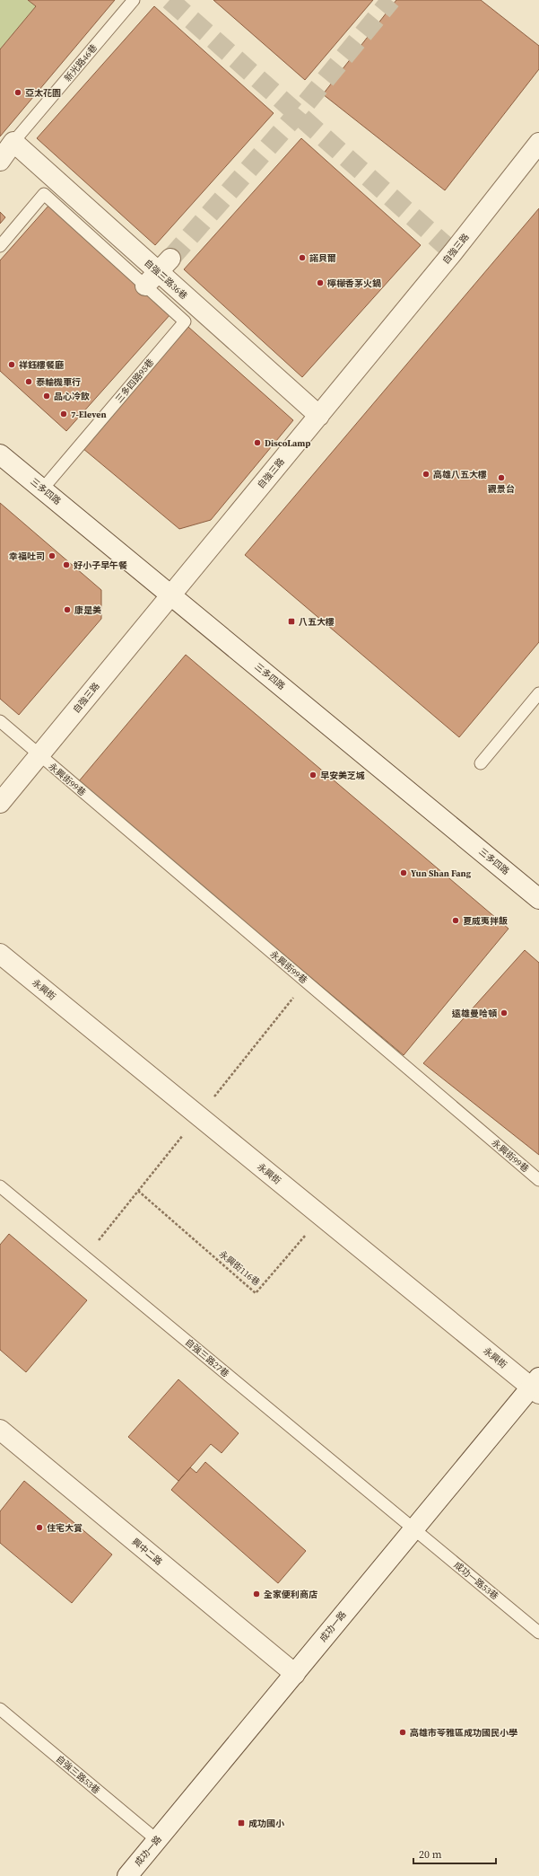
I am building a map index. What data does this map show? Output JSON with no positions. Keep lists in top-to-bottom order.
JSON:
{
  "streets": {
    "street": [
      "自強三路",
      "自強三路36巷",
      "三多四路",
      "永興街",
      "興中二路",
      "成功一路"
    ],
    "lane": [
      "新光路46巷",
      "三多四路95巷",
      "永興街99巷",
      "自強三路27巷",
      "成功一路53巷",
      "自強三路53巷"
    ],
    "path": ["永興街116巷"]
  },
  "crossings": [
    ["新光路46巷", "自強三路36巷"],
    ["自強三路", "自強三路36巷"],
    ["自強三路", "三多四路"],
    ["自強三路", "永興街99巷"],
    ["三多四路95巷", "三多四路"],
    ["永興街", "永興街116巷"],
    ["永興街", "成功一路"],
    ["自強三路27巷", "成功一路53巷"],
    ["自強三路27巷", "成功一路"],
    ["興中二路", "成功一路"],
    ["成功一路53巷", "成功一路"],
    ["成功一路", "自強三路53巷"]
  ],
  "places": {
    "other": [
      "亞太花園",
      "諾貝爾",
      "檸檬香茅火鍋",
      "祥鈺樓餐廳",
      "泰輪機車行",
      "品心冷飲",
      "7-Eleven",
      "DiscoLamp",
      "高雄八五大樓",
      "觀景台",
      "幸福吐司",
      "好小子早午餐",
      "康是美",
      "早安美芝城",
      "Yun Shan Fang",
      "夏威夷拌飯",
      "遠雄曼哈頓",
      "住宅大賞",
      "全家便利商店",
      "高雄市苓雅區成功國民小學"
    ],
    "transit": ["八五大樓", "成功國小"]
  },
  "scale_bar": "20 m"
}
